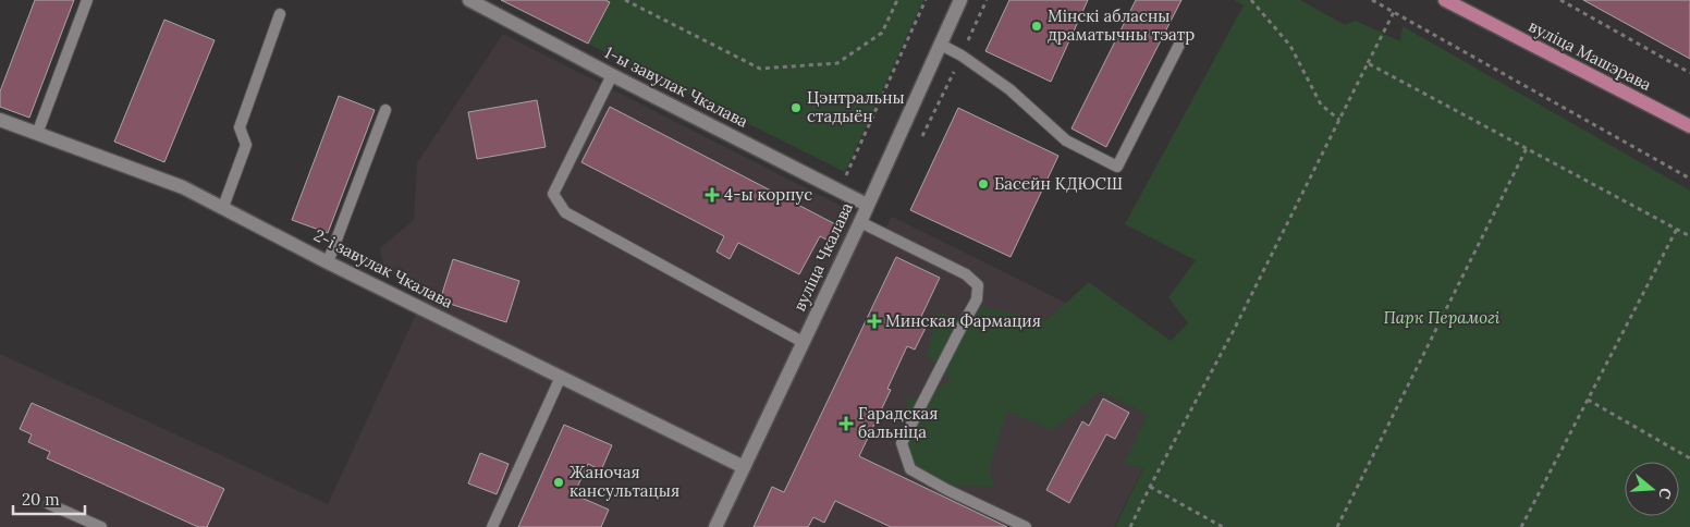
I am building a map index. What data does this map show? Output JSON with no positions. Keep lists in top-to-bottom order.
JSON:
{
  "streets": {
    "main road": ["вуліца Машэрава"],
    "street": ["1-ы завулак Чкалава", "вуліца Чкалава", "2-і завулак Чкалава"]
  },
  "crossings": [
    ["1-ы завулак Чкалава", "вуліца Чкалава"],
    ["вуліца Чкалава", "2-і завулак Чкалава"]
  ],
  "parks": ["Парк Перамогі"],
  "places": {
    "other": [
      "Мінскі абласны драматычны тэатр",
      "Цэнтральны стадыён",
      "Басейн КДЮСШ",
      "Жаночая кансультацыя"
    ],
    "health": ["4-ы корпус", "Минская Фармация", "Гарадская бальніца"]
  },
  "scale_bar": "20 m",
  "north": "right"
}
